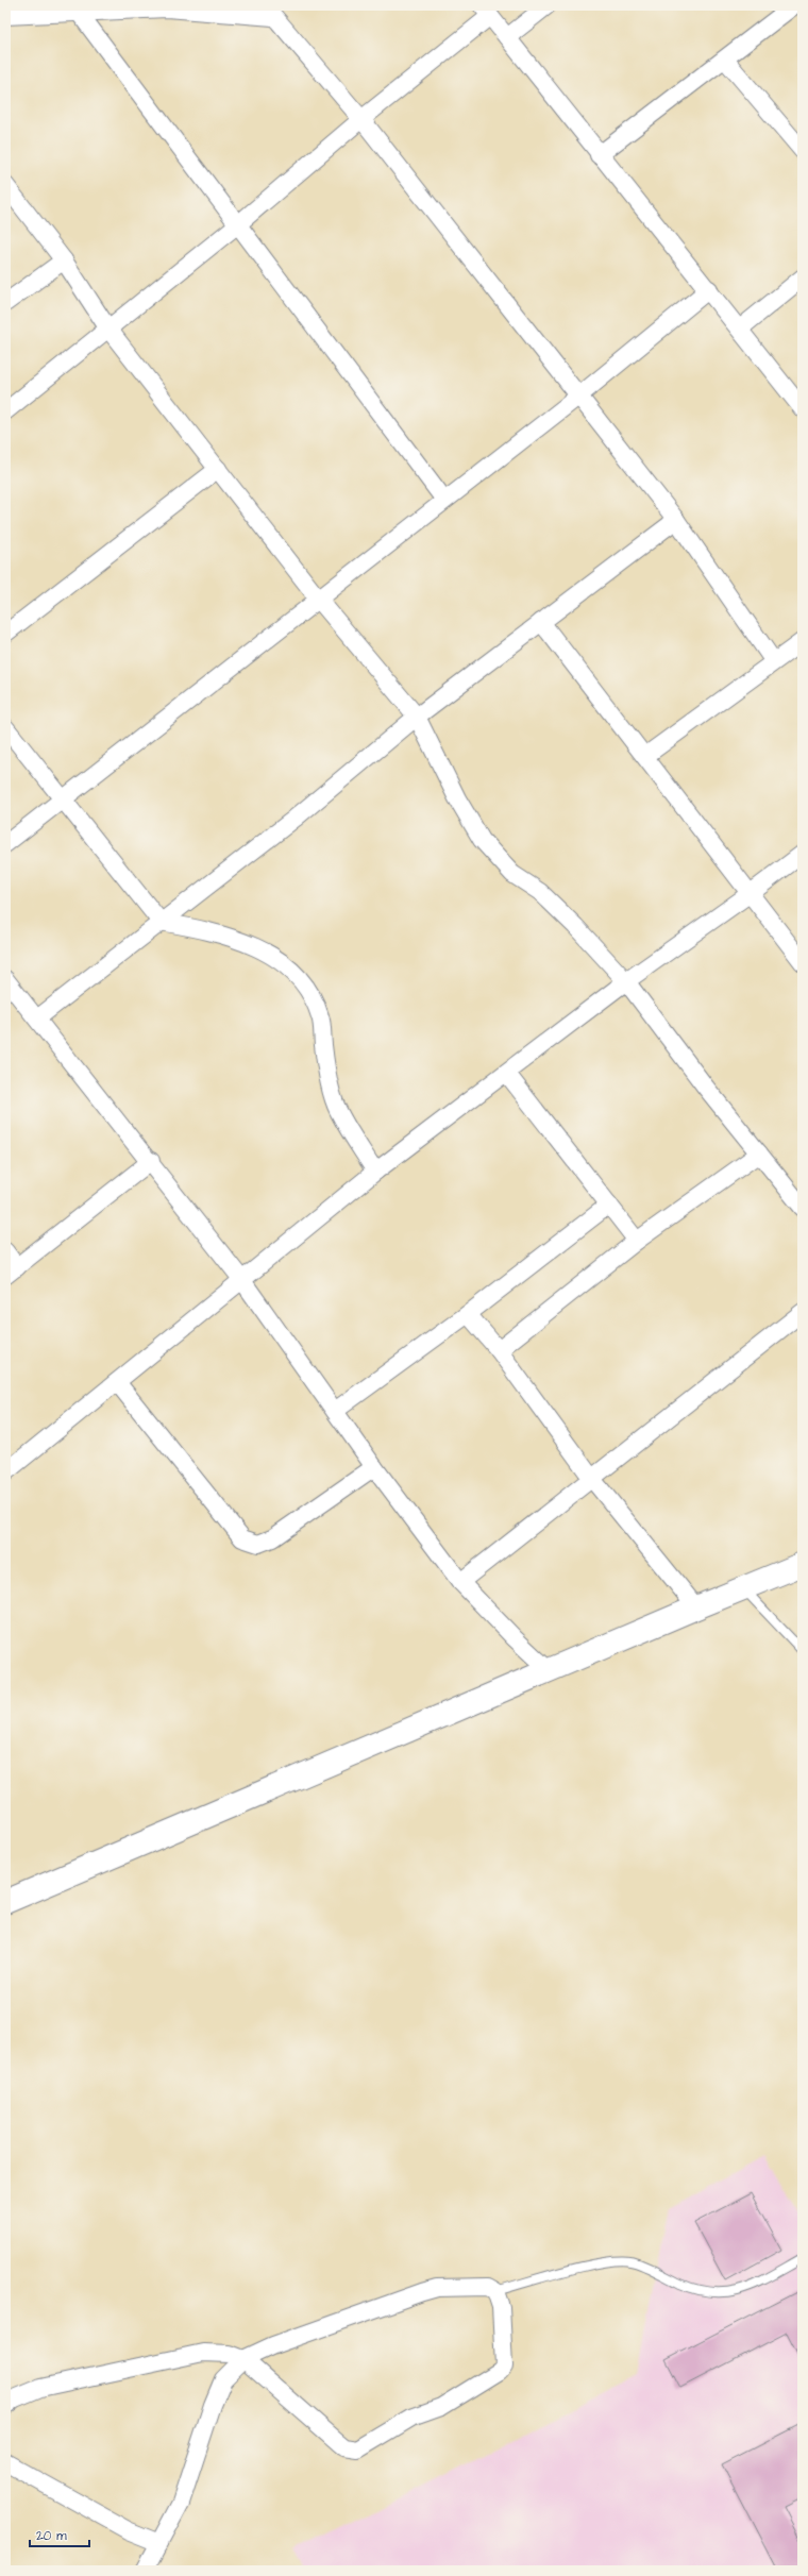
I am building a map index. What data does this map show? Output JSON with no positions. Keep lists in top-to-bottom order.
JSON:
{
  "scale_bar": "20 m"
}
